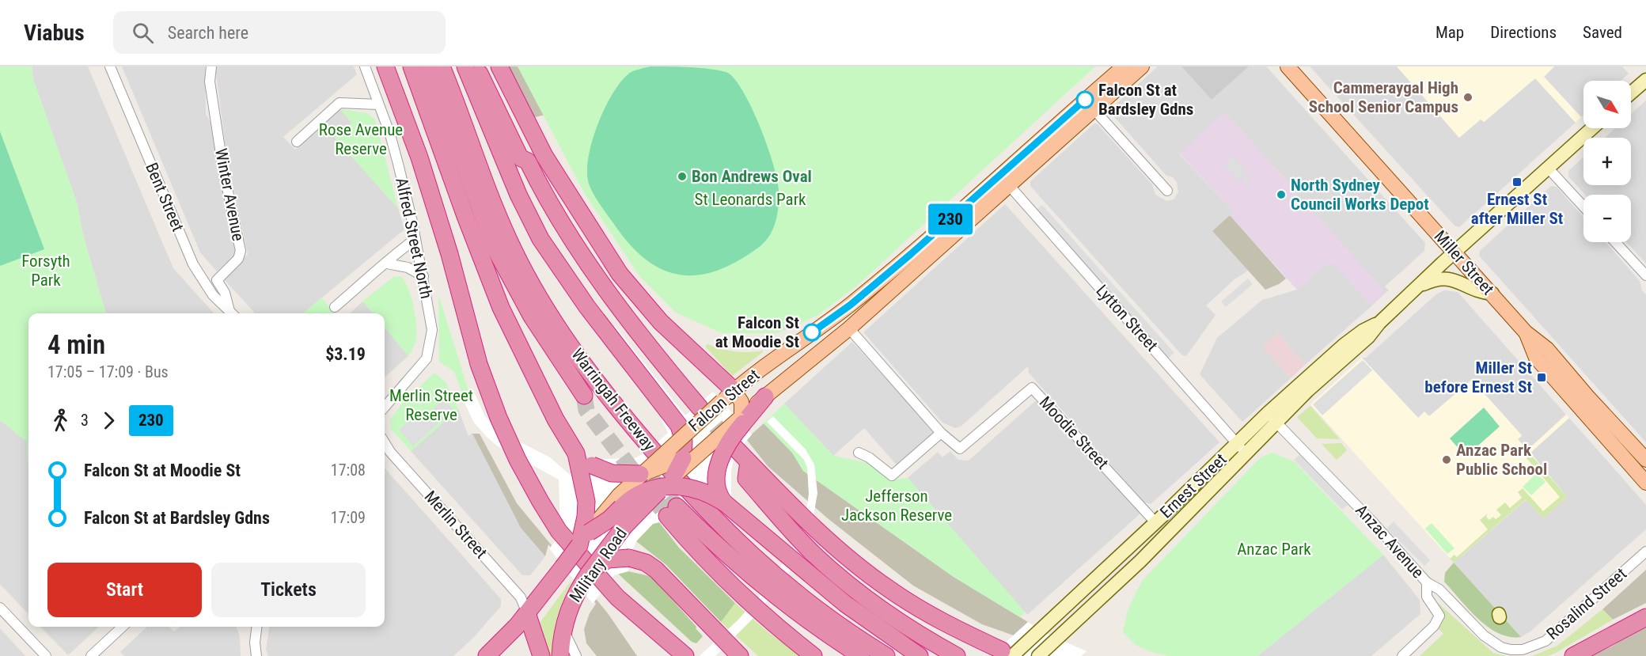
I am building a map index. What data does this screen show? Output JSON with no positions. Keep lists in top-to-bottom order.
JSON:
{
  "streets": {
    "highway": ["Warringah Freeway", "Falcon Street", "Military Road"],
    "main road": ["Miller Street", "Ernest Street"],
    "street": [
      "Winter Avenue",
      "Bent Street",
      "Alfred Street North",
      "Lytton Street",
      "Moodie Street",
      "Merlin Street",
      "Anzac Avenue",
      "Rosalind Street"
    ]
  },
  "crossings": [
    ["Miller Street", "Ernest Street"],
    ["Lytton Street", "Falcon Street"],
    ["Lytton Street", "Ernest Street"],
    ["Falcon Street", "Moodie Street"],
    ["Falcon Street", "Merlin Street"],
    ["Falcon Street", "Military Road"],
    ["Moodie Street", "Ernest Street"],
    ["Ernest Street", "Anzac Avenue"],
    ["Anzac Avenue", "Rosalind Street"]
  ],
  "parks": [
    "Rose Avenue Reserve",
    "St Leonards Park",
    "Forsyth Park",
    "Merlin Street Reserve",
    "Jefferson Jackson Reserve",
    "Anzac Park"
  ],
  "places": {
    "other": [
      "Cammeraygal High School Senior Campus",
      "Falcon St at Bardsley Gdns",
      "Bon Andrews Oval",
      "North Sydney Council Works Depot",
      "Falcon St at Moodie St",
      "Anzac Park Public School"
    ],
    "transit": ["Ernest St after Miller St", "Miller St before Ernest St"]
  },
  "lines": ["bus line 230"],
  "north": "bottom right",
  "page": {
    "header": "Viabus",
    "search": "Search here",
    "nav": ["Map", "Directions", "Saved"],
    "on_map": "230",
    "map_buttons": ["+", "−"],
    "heading": ["4 min", "17:05 – 17:09 · Bus", "$3.19"],
    "legs": ["3", "230"],
    "list": [
      {
        "name": "Falcon St at Moodie St",
        "value": "17:08"
      },
      {
        "name": "Falcon St at Bardsley Gdns",
        "value": "17:09"
      }
    ],
    "buttons": ["Start", "Tickets"]
  }
}
